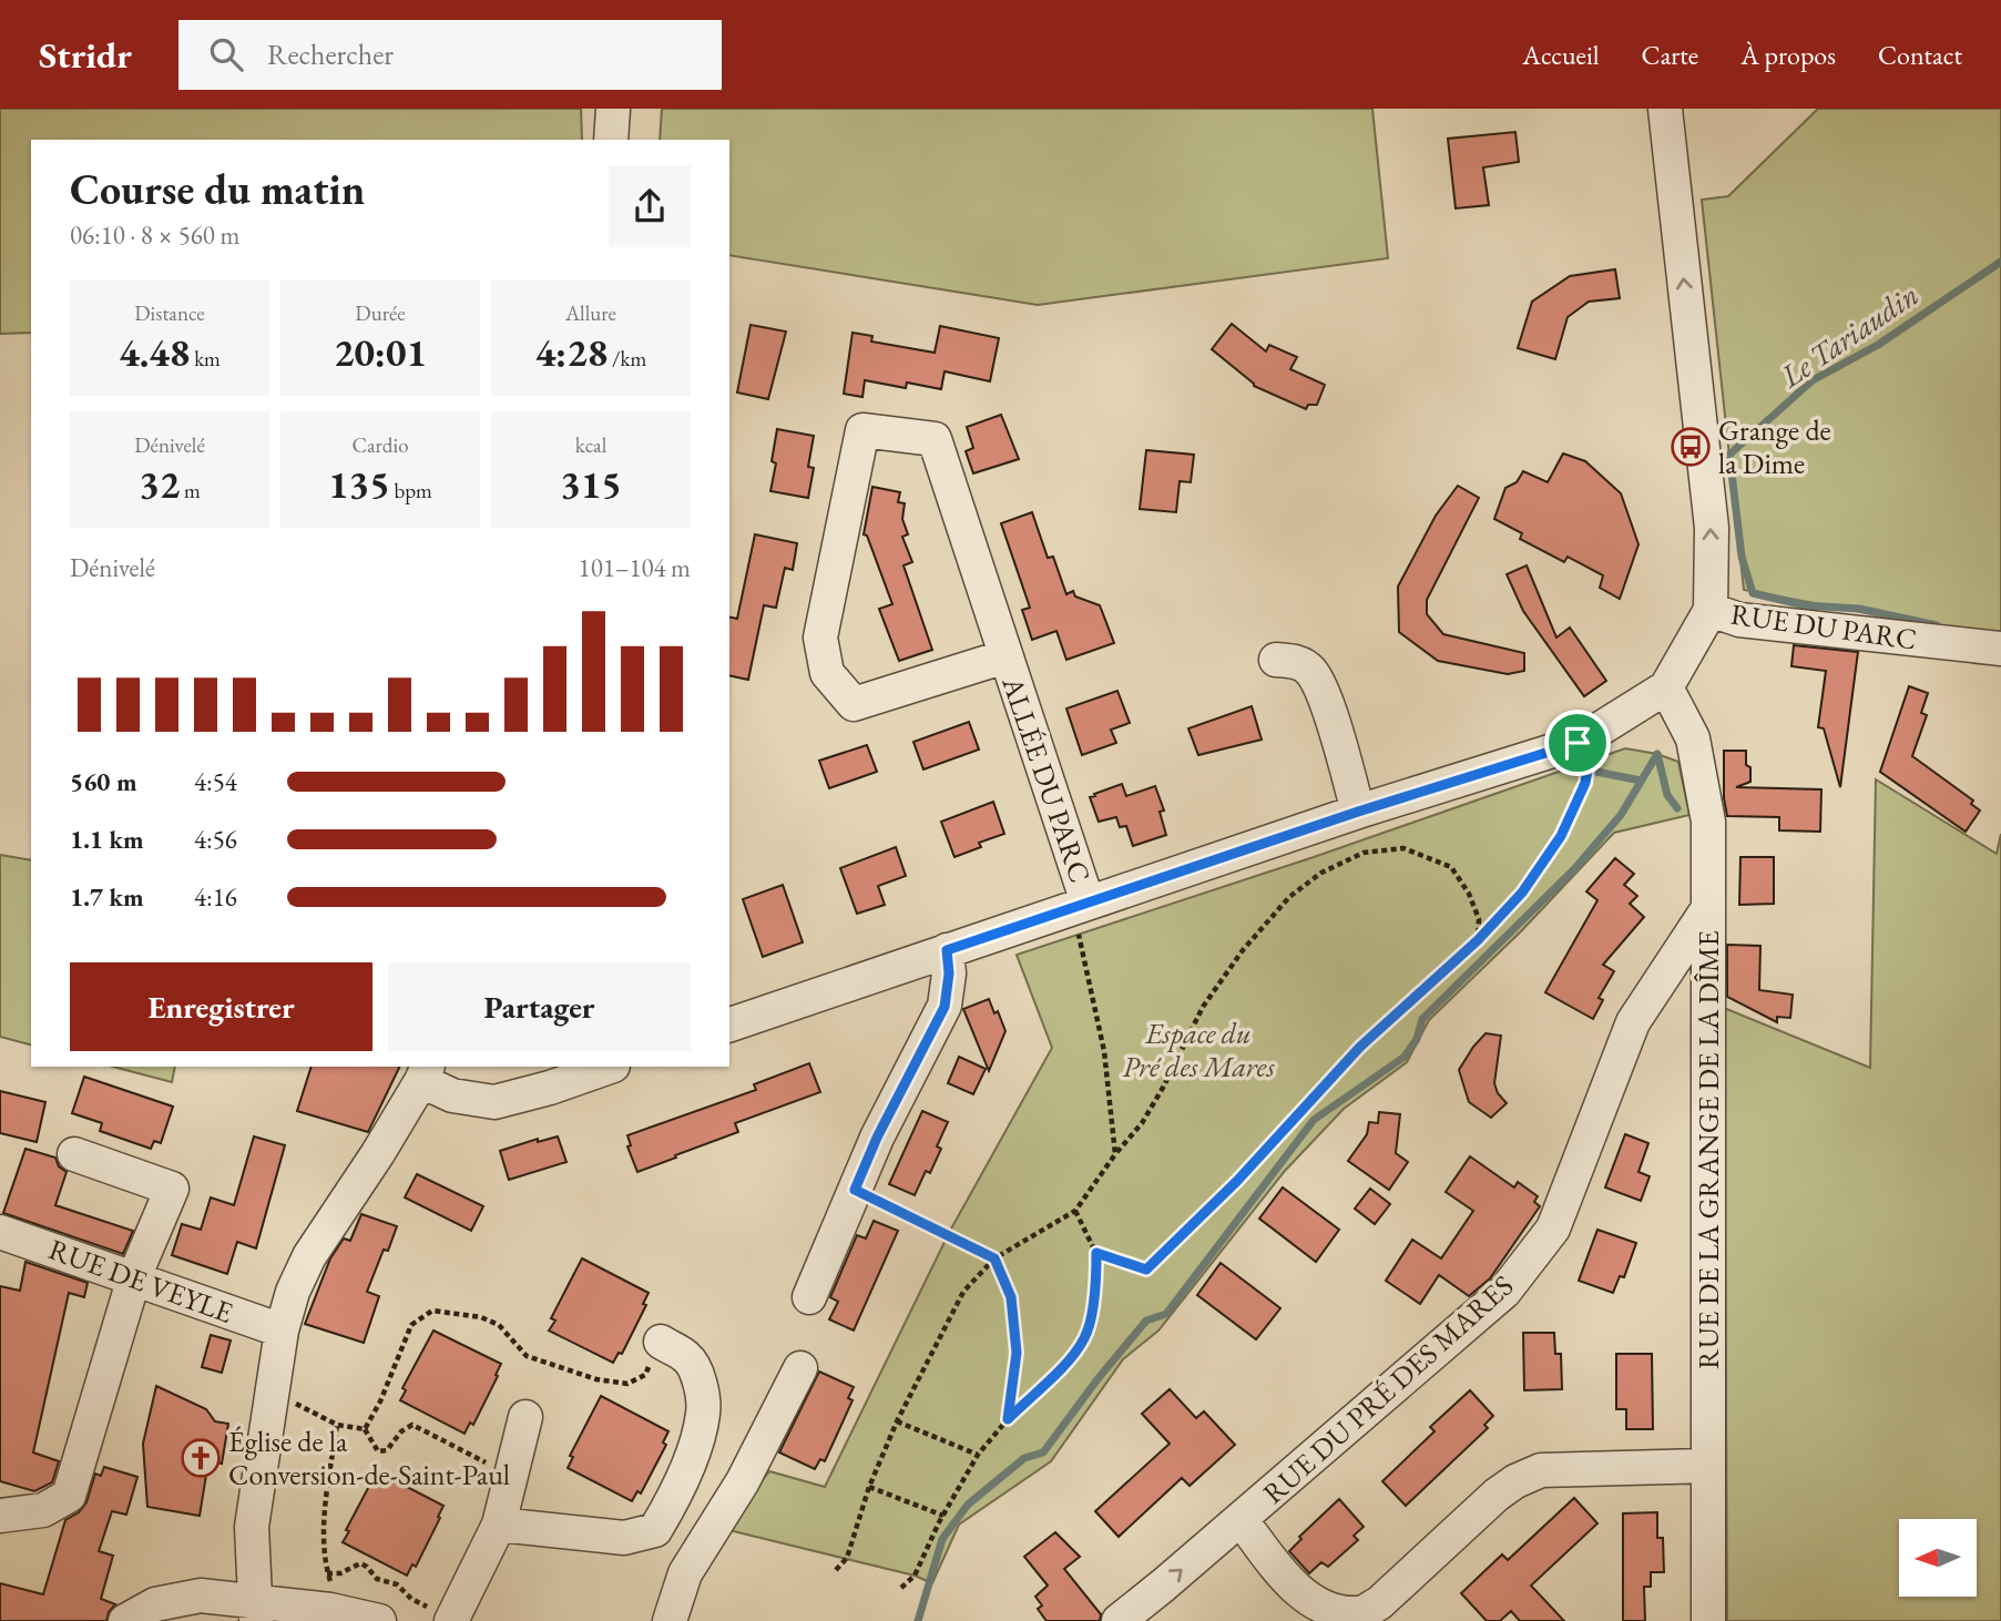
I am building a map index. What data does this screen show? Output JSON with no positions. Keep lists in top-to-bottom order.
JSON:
{
  "streets": {
    "street": [
      "RUE DU PARC",
      "ALLÉE DU PARC",
      "RUE DE LA GRANGE DE LA DÎME",
      "RUE DE VEYLE",
      "RUE DU PRÉ DES MARES"
    ]
  },
  "crossings": [
    ["RUE DU PARC", "ALLÉE DU PARC"],
    ["RUE DU PARC", "RUE DE LA GRANGE DE LA DÎME"],
    ["RUE DE LA GRANGE DE LA DÎME", "RUE DU PRÉ DES MARES"]
  ],
  "water": ["Le Tariaudin"],
  "parks": ["Espace du Pré des Mares"],
  "places": {
    "bus stop": ["Grange de la Dime"],
    "church": ["Église de la Conversion-de-Saint-Paul"]
  },
  "north": "left",
  "page": {
    "header": "Stridr",
    "search": "Rechercher",
    "nav": [
      "Accueil",
      "Carte",
      "À propos",
      "Contact"
    ],
    "heading": ["Course du matin", "06:10 · 8 × 560 m"],
    "stats": [
      ["Distance", "4.48 km"],
      ["Durée", "20:01"],
      ["Allure", "4:28 /km"],
      ["Dénivelé", "32 m"],
      ["Cardio", "135 bpm"],
      ["kcal", "315"]
    ],
    "chart": ["Dénivelé", "101–104 m"],
    "list": [
      {
        "name": "560 m",
        "note": "4:54"
      },
      {
        "name": "1.1 km",
        "note": "4:56"
      },
      {
        "name": "1.7 km",
        "note": "4:16"
      }
    ],
    "buttons": ["Enregistrer", "Partager"]
  }
}
